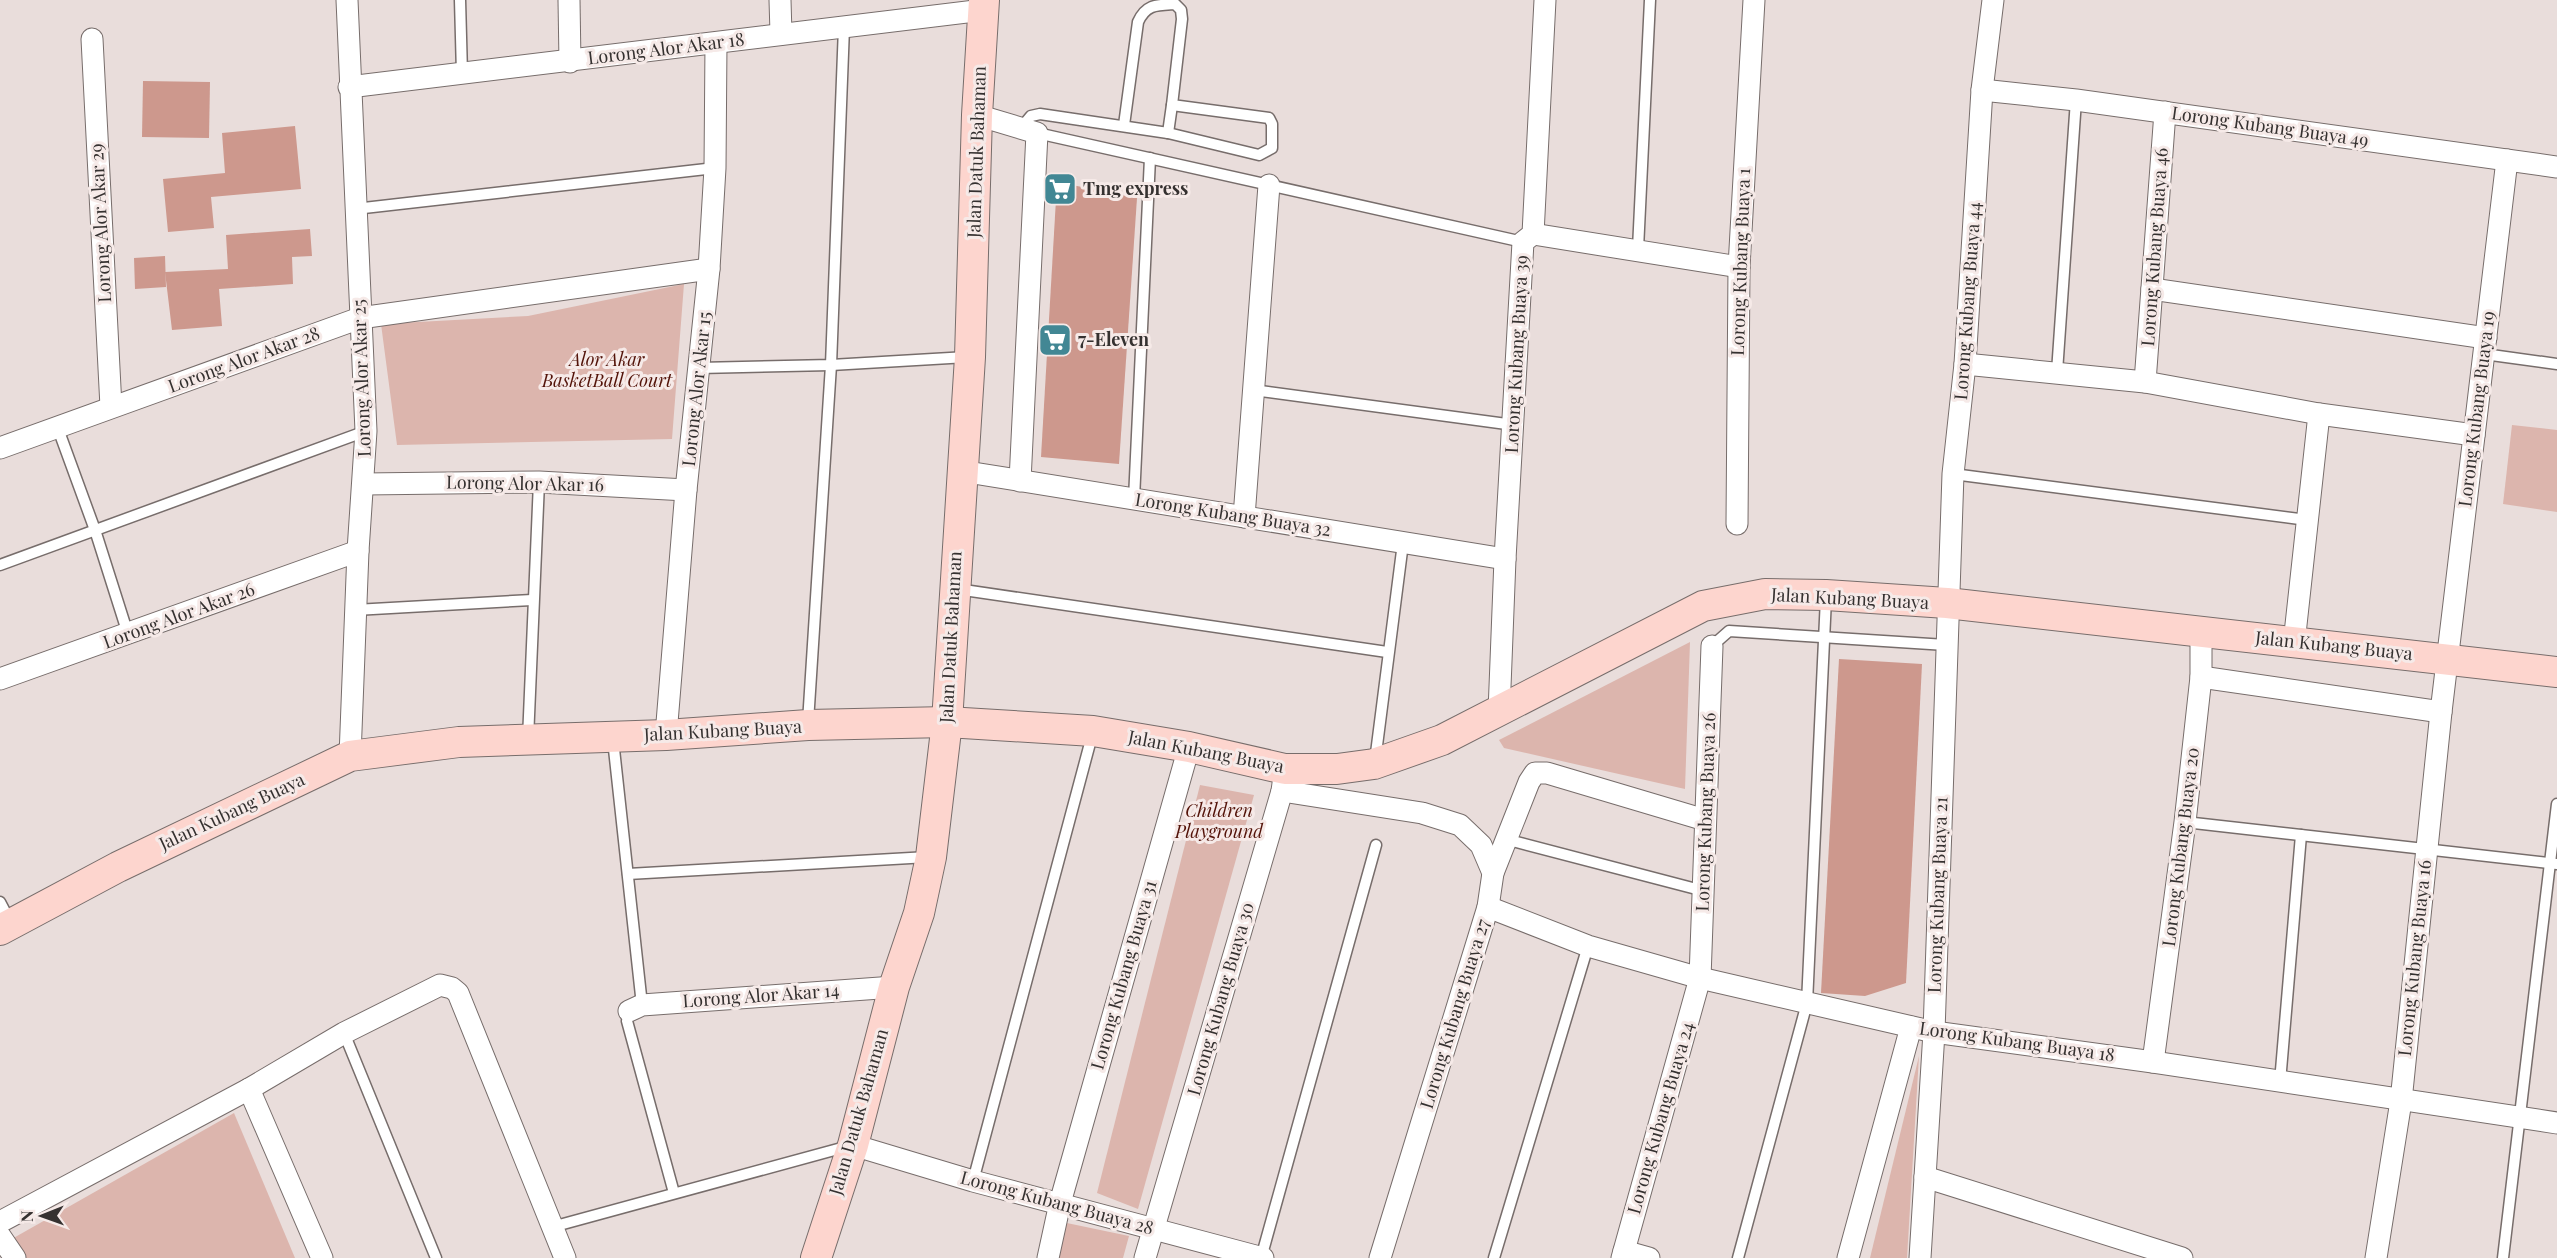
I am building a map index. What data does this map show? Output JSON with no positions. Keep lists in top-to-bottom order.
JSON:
{
  "streets": {
    "street": [
      "Lorong Alor Akar 18",
      "Lorong Kubang Buaya 49",
      "Jalan Datuk Bahaman",
      "Lorong Alor Akar 29",
      "Lorong Kubang Buaya 46",
      "Lorong Kubang Buaya 1",
      "Lorong Kubang Buaya 44",
      "Lorong Kubang Buaya 39",
      "Lorong Alor Akar 28",
      "Lorong Alor Akar 25",
      "Lorong Alor Akar 15",
      "Lorong Kubang Buaya 19",
      "Lorong Alor Akar 16",
      "Lorong Kubang Buaya 32",
      "Jalan Kubang Buaya",
      "Lorong Alor Akar 26",
      "Lorong Kubang Buaya 26",
      "Lorong Kubang Buaya 20",
      "Lorong Kubang Buaya 21",
      "Lorong Kubang Buaya 16",
      "Lorong Kubang Buaya 31",
      "Lorong Alor Akar 14",
      "Lorong Kubang Buaya 30",
      "Lorong Kubang Buaya 27",
      "Lorong Kubang Buaya 18",
      "Lorong Kubang Buaya 24",
      "Lorong Kubang Buaya 28"
    ]
  },
  "crossings": [
    ["Lorong Alor Akar 18", "Jalan Datuk Bahaman"],
    ["Lorong Alor Akar 18", "Lorong Alor Akar 25"],
    ["Lorong Alor Akar 18", "Lorong Alor Akar 15"],
    ["Lorong Kubang Buaya 49", "Lorong Kubang Buaya 46"],
    ["Lorong Kubang Buaya 49", "Lorong Kubang Buaya 44"],
    ["Lorong Kubang Buaya 49", "Lorong Kubang Buaya 19"],
    ["Jalan Datuk Bahaman", "Lorong Kubang Buaya 32"],
    ["Jalan Datuk Bahaman", "Jalan Kubang Buaya"],
    ["Jalan Datuk Bahaman", "Lorong Alor Akar 14"],
    ["Jalan Datuk Bahaman", "Lorong Kubang Buaya 28"],
    ["Lorong Alor Akar 29", "Lorong Alor Akar 28"],
    ["Lorong Kubang Buaya 44", "Jalan Kubang Buaya"],
    ["Lorong Kubang Buaya 44", "Lorong Kubang Buaya 21"],
    ["Lorong Kubang Buaya 39", "Lorong Kubang Buaya 32"],
    ["Lorong Kubang Buaya 39", "Jalan Kubang Buaya"],
    ["Lorong Alor Akar 28", "Lorong Alor Akar 25"],
    ["Lorong Alor Akar 28", "Lorong Alor Akar 15"],
    ["Lorong Alor Akar 25", "Lorong Alor Akar 16"],
    ["Lorong Alor Akar 25", "Jalan Kubang Buaya"],
    ["Lorong Alor Akar 25", "Lorong Alor Akar 26"],
    ["Lorong Alor Akar 15", "Lorong Alor Akar 16"],
    ["Lorong Alor Akar 15", "Jalan Kubang Buaya"],
    ["Lorong Kubang Buaya 19", "Jalan Kubang Buaya"],
    ["Lorong Kubang Buaya 19", "Lorong Kubang Buaya 16"],
    ["Jalan Kubang Buaya", "Lorong Kubang Buaya 20"],
    ["Jalan Kubang Buaya", "Lorong Kubang Buaya 21"],
    ["Jalan Kubang Buaya", "Lorong Kubang Buaya 16"],
    ["Jalan Kubang Buaya", "Lorong Kubang Buaya 31"],
    ["Jalan Kubang Buaya", "Lorong Kubang Buaya 30"],
    ["Lorong Kubang Buaya 26", "Lorong Kubang Buaya 27"],
    ["Lorong Kubang Buaya 26", "Lorong Kubang Buaya 18"],
    ["Lorong Kubang Buaya 26", "Lorong Kubang Buaya 24"],
    ["Lorong Kubang Buaya 20", "Lorong Kubang Buaya 18"],
    ["Lorong Kubang Buaya 21", "Lorong Kubang Buaya 18"],
    ["Lorong Kubang Buaya 16", "Lorong Kubang Buaya 18"],
    ["Lorong Kubang Buaya 31", "Lorong Kubang Buaya 28"],
    ["Lorong Kubang Buaya 30", "Lorong Kubang Buaya 28"],
    ["Lorong Kubang Buaya 27", "Lorong Kubang Buaya 18"],
    ["Lorong Kubang Buaya 18", "Lorong Kubang Buaya 24"]
  ],
  "parks": ["Alor Akar BasketBall Court", "Children Playground"],
  "places": {
    "supermarket": ["Tmg express", "7-Eleven"]
  },
  "north": "left"
}
